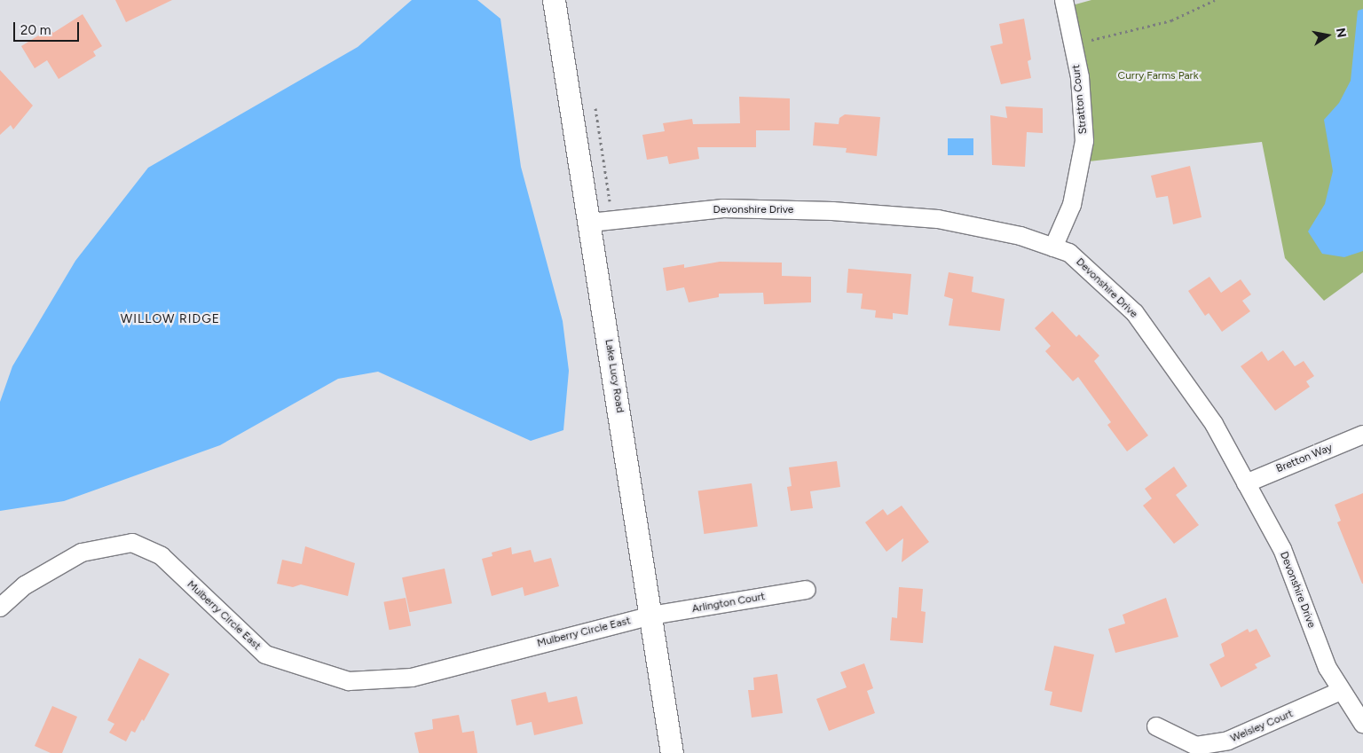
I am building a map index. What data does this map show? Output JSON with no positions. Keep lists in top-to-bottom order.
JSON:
{
  "streets": {
    "street": [
      "Stratton Court",
      "Devonshire Drive",
      "Lake Lucy Road",
      "Bretton Way",
      "Arlington Court",
      "Mulberry Circle East",
      "Welsley Court"
    ]
  },
  "crossings": [
    ["Stratton Court", "Devonshire Drive"],
    ["Devonshire Drive", "Lake Lucy Road"],
    ["Devonshire Drive", "Bretton Way"],
    ["Devonshire Drive", "Welsley Court"],
    ["Lake Lucy Road", "Arlington Court"],
    ["Lake Lucy Road", "Mulberry Circle East"],
    ["Arlington Court", "Mulberry Circle East"]
  ],
  "districts": ["WILLOW RIDGE"],
  "parks": ["Curry Farms Park"],
  "scale_bar": "20 m",
  "north": "right"
}
